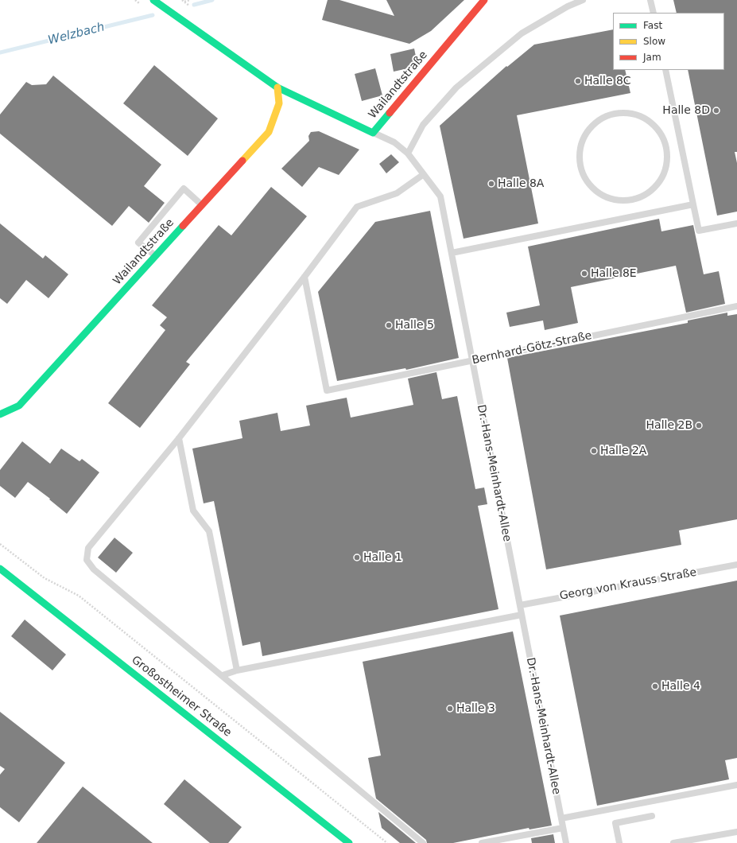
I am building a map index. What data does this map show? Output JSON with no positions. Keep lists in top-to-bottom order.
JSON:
{
  "streets": {
    "street": ["Wailandtstraße", "Großostheimer Straße"],
    "lane": ["Bernhard-Götz-Straße", "Dr.-Hans-Meinhardt-Allee", "Georg von Krauss Straße"]
  },
  "crossings": [
    ["Wailandtstraße", "Dr.-Hans-Meinhardt-Allee"],
    ["Bernhard-Götz-Straße", "Dr.-Hans-Meinhardt-Allee"],
    ["Dr.-Hans-Meinhardt-Allee", "Georg von Krauss Straße"]
  ],
  "water": ["Welzbach"],
  "places": [
    "Halle 8C",
    "Halle 8D",
    "Halle 8A",
    "Halle 8E",
    "Halle 5",
    "Halle 2B",
    "Halle 2A",
    "Halle 1",
    "Halle 4",
    "Halle 3"
  ],
  "legend": ["Fast", "Slow", "Jam"]
}
